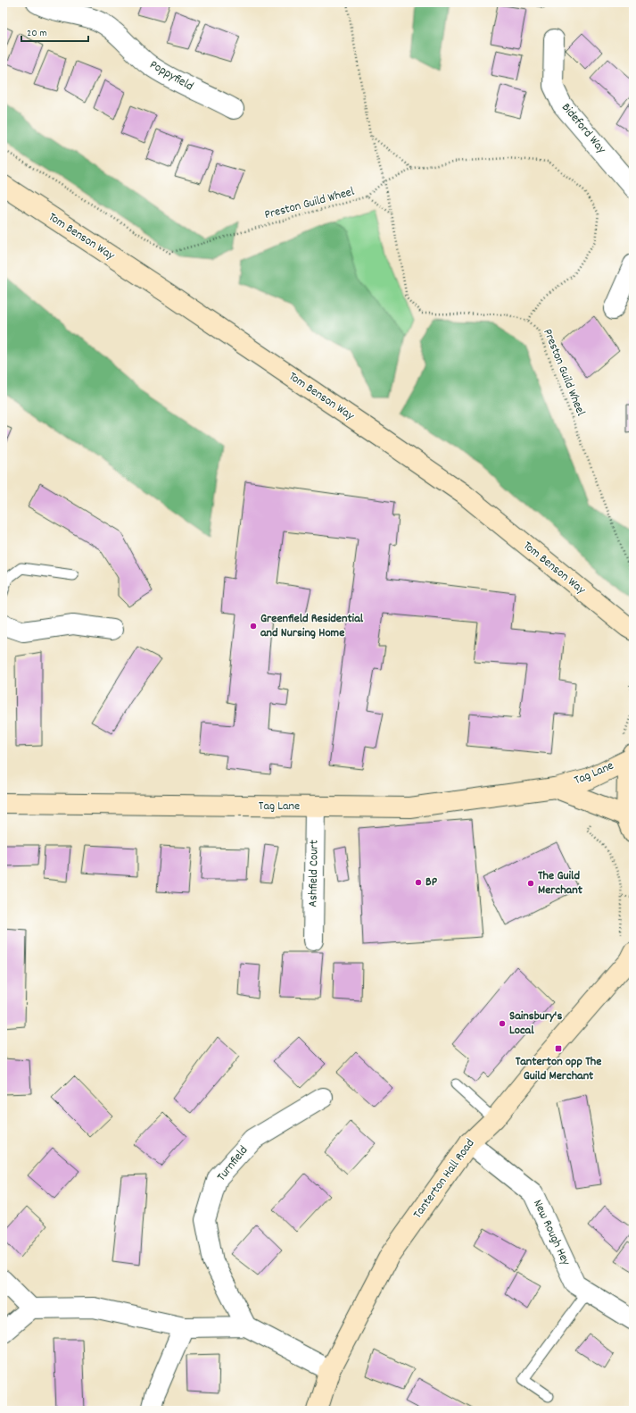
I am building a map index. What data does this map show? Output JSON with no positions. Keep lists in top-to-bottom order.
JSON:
{
  "streets": {
    "main road": ["Tom Benson Way", "Tag Lane", "Tanterton Hall Road"],
    "street": [
      "Poppyfield",
      "Bideford Way",
      "Ashfield Court",
      "Turnfield",
      "New Rough Hey"
    ],
    "path": ["Preston Guild Wheel"]
  },
  "crossings": [
    ["Tag Lane", "Ashfield Court"],
    ["Tanterton Hall Road", "New Rough Hey"]
  ],
  "places": {
    "other": [
      "Greenfield Residential and Nursing Home",
      "BP",
      "The Guild Merchant",
      "Sainsbury's Local"
    ],
    "transit": ["Tanterton opp The Guild Merchant"]
  },
  "scale_bar": "20 m"
}
